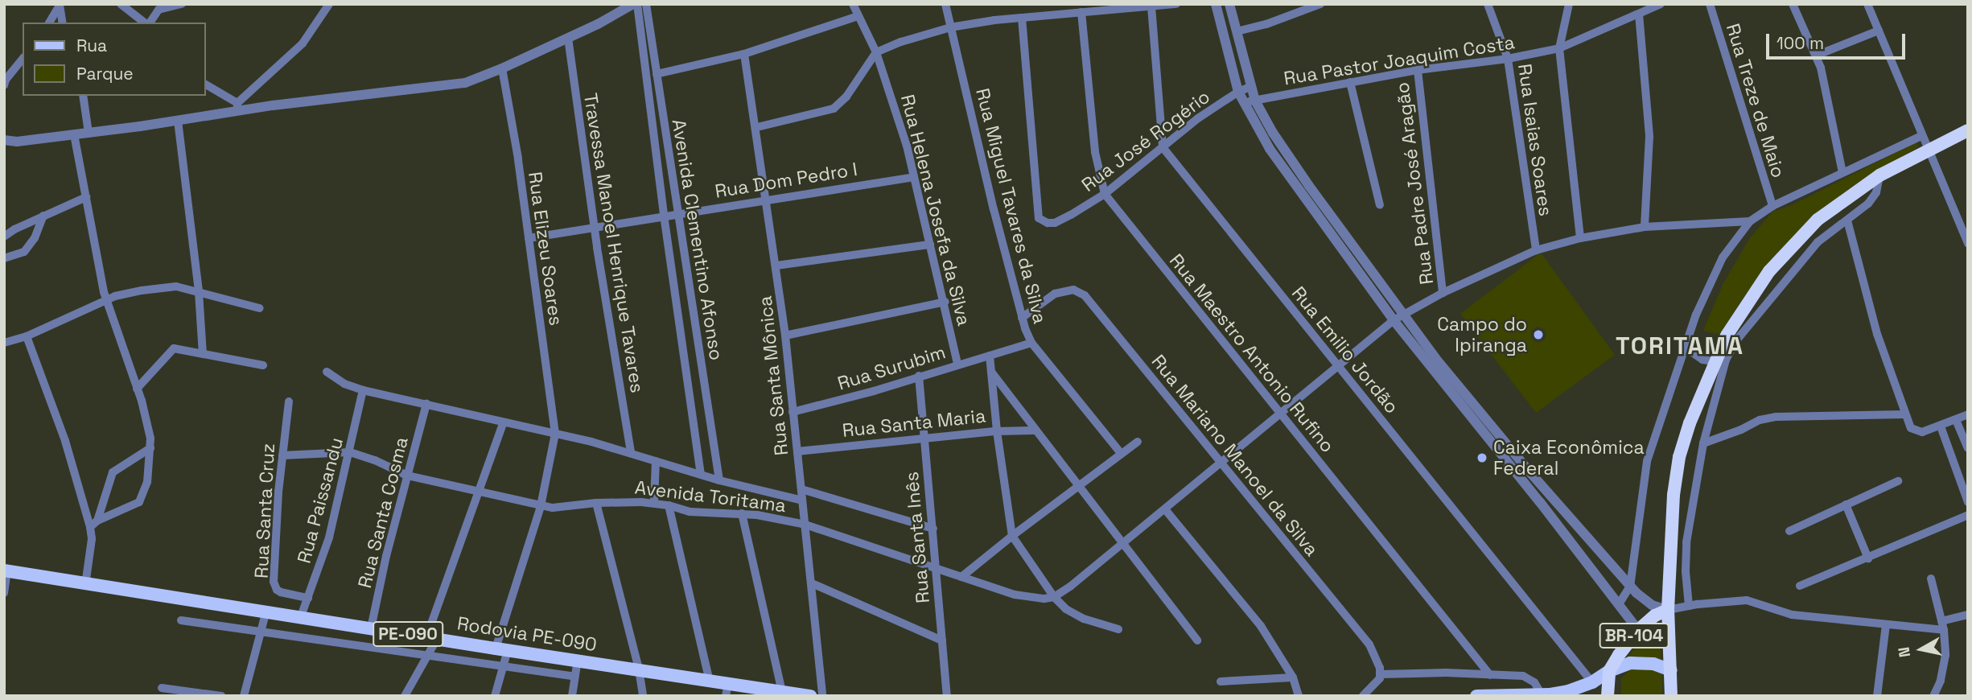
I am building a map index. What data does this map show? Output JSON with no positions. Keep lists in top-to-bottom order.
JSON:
{
  "streets": {
    "highway": ["BR-104"],
    "main road": ["PE-090", "Rodovia PE-090"],
    "street": [
      "Rua Pastor Joaquim Costa",
      "Rua Treze de Maio",
      "Rua Isaias Soares",
      "Rua José Rogério",
      "Rua Dom Pedro I",
      "Rua Padre José Aragão",
      "Rua Miguel Tavares da Silva",
      "Rua Helena Josefa da Silva",
      "Avenida Clementino Afonso",
      "Travessa Manoel Henrique Tavares",
      "Rua Elizeu Soares",
      "Rua Emilio Jordão",
      "Rua Maestro Antonio Rufino",
      "Rua Surubim",
      "Rua Santa Mônica",
      "Rua Santa Maria",
      "Rua Mariano Manoel da Silva",
      "Avenida Toritama",
      "Rua Paissandu",
      "Rua Santa Cruz",
      "Rua Santa Cosma",
      "Rua Santa Inês"
    ]
  },
  "crossings": [
    ["Rua Pastor Joaquim Costa", "Rua Isaias Soares"],
    ["Rua Pastor Joaquim Costa", "Rua Padre José Aragão"],
    ["Rua José Rogério", "Rua Emilio Jordão"],
    ["Rua José Rogério", "Rua Maestro Antonio Rufino"],
    ["Rua Dom Pedro I", "Rua Helena Josefa da Silva"],
    ["Rua Dom Pedro I", "Avenida Clementino Afonso"],
    ["Rua Dom Pedro I", "Travessa Manoel Henrique Tavares"],
    ["Rua Dom Pedro I", "Rua Elizeu Soares"],
    ["Rua Dom Pedro I", "Rua Santa Mônica"],
    ["Rua Miguel Tavares da Silva", "Rua Surubim"],
    ["Rua Miguel Tavares da Silva", "Rua Mariano Manoel da Silva"],
    ["Rua Helena Josefa da Silva", "Rua Surubim"],
    ["Avenida Clementino Afonso", "Avenida Toritama"],
    ["Travessa Manoel Henrique Tavares", "Avenida Toritama"],
    ["Rua Elizeu Soares", "Avenida Toritama"],
    ["Rua Elizeu Soares", "Rodovia PE-090"],
    ["Rua Surubim", "Rua Santa Mônica"],
    ["Rua Surubim", "Rua Santa Inês"],
    ["Rua Santa Mônica", "Rua Santa Maria"],
    ["Rua Santa Mônica", "Avenida Toritama"],
    ["Rua Santa Maria", "Rua Santa Inês"],
    ["Avenida Toritama", "Rua Paissandu"],
    ["Avenida Toritama", "Rua Santa Cosma"],
    ["Avenida Toritama", "Rua Santa Inês"],
    ["Rua Paissandu", "Rua Santa Cruz"],
    ["Rua Paissandu", "Rodovia PE-090"],
    ["Rua Santa Cosma", "Rodovia PE-090"]
  ],
  "districts": ["TORITAMA"],
  "places": ["Campo do Ipiranga", "Caixa Econômica Federal"],
  "legend": ["Rua", "Parque"],
  "scale_bar": "100 m",
  "north": "left"
}
